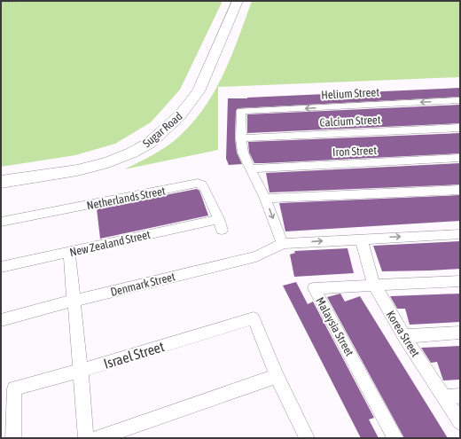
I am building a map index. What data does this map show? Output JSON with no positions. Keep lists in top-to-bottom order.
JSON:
{
  "streets": {
    "main road": ["Sugar Road"],
    "street": [
      "Helium Street",
      "Calcium Street",
      "Iron Street",
      "Netherlands Street",
      "New Zealand Street",
      "Denmark Street",
      "Malaysia Street",
      "Korea Street",
      "Israel Street"
    ]
  },
  "crossings": [
    ["Helium Street", "Calcium Street"],
    ["Netherlands Street", "New Zealand Street"],
    ["Malaysia Street", "Korea Street"]
  ]
}
